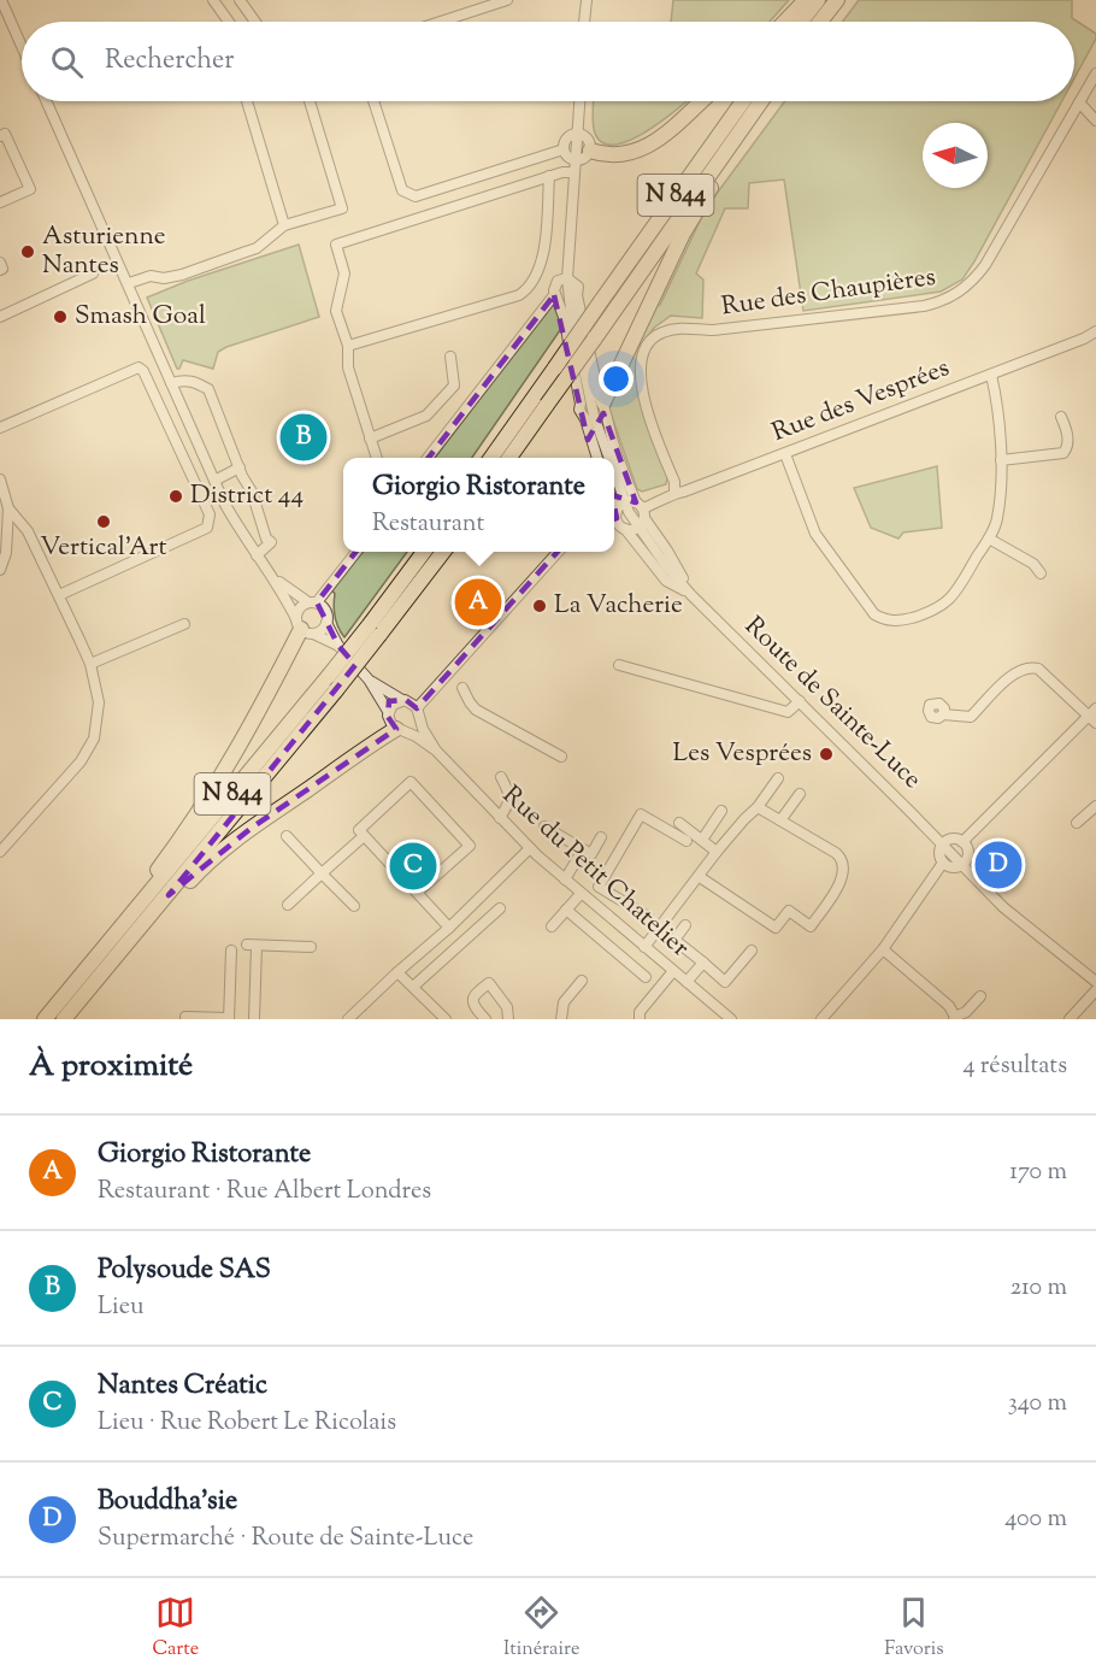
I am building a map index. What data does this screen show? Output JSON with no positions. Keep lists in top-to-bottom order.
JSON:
{
  "streets": {
    "highway": ["N 844"],
    "street": [
      "Rue des Chaupières",
      "Rue des Vesprées",
      "Route de Sainte-Luce",
      "Rue du Petit Chatelier"
    ]
  },
  "crossings": [
    ["Rue des Chaupières", "Rue des Vesprées"],
    ["Rue des Vesprées", "Route de Sainte-Luce"]
  ],
  "places": [
    "Asturienne Nantes",
    "Smash Goal",
    "District 44",
    "Vertical'Art",
    "La Vacherie",
    "Les Vesprées"
  ],
  "north": "left",
  "page": {
    "search": "Rechercher",
    "pins": [
      "B",
      "A",
      "D",
      "C"
    ],
    "popup": ["Giorgio Ristorante", "Restaurant"],
    "heading": ["À proximité", "4 résultats"],
    "list": [
      {
        "mark": "A",
        "name": "Giorgio Ristorante",
        "note": "Restaurant · Rue Albert Londres",
        "value": "170 m"
      },
      {
        "mark": "B",
        "name": "Polysoude SAS",
        "note": "Lieu",
        "value": "210 m"
      },
      {
        "mark": "C",
        "name": "Nantes Créatic",
        "note": "Lieu · Rue Robert Le Ricolais",
        "value": "340 m"
      },
      {
        "mark": "D",
        "name": "Bouddha'sie",
        "note": "Supermarché · Route de Sainte-Luce",
        "value": "400 m"
      }
    ],
    "nav": ["Carte", "Itinéraire", "Favoris"]
  }
}
